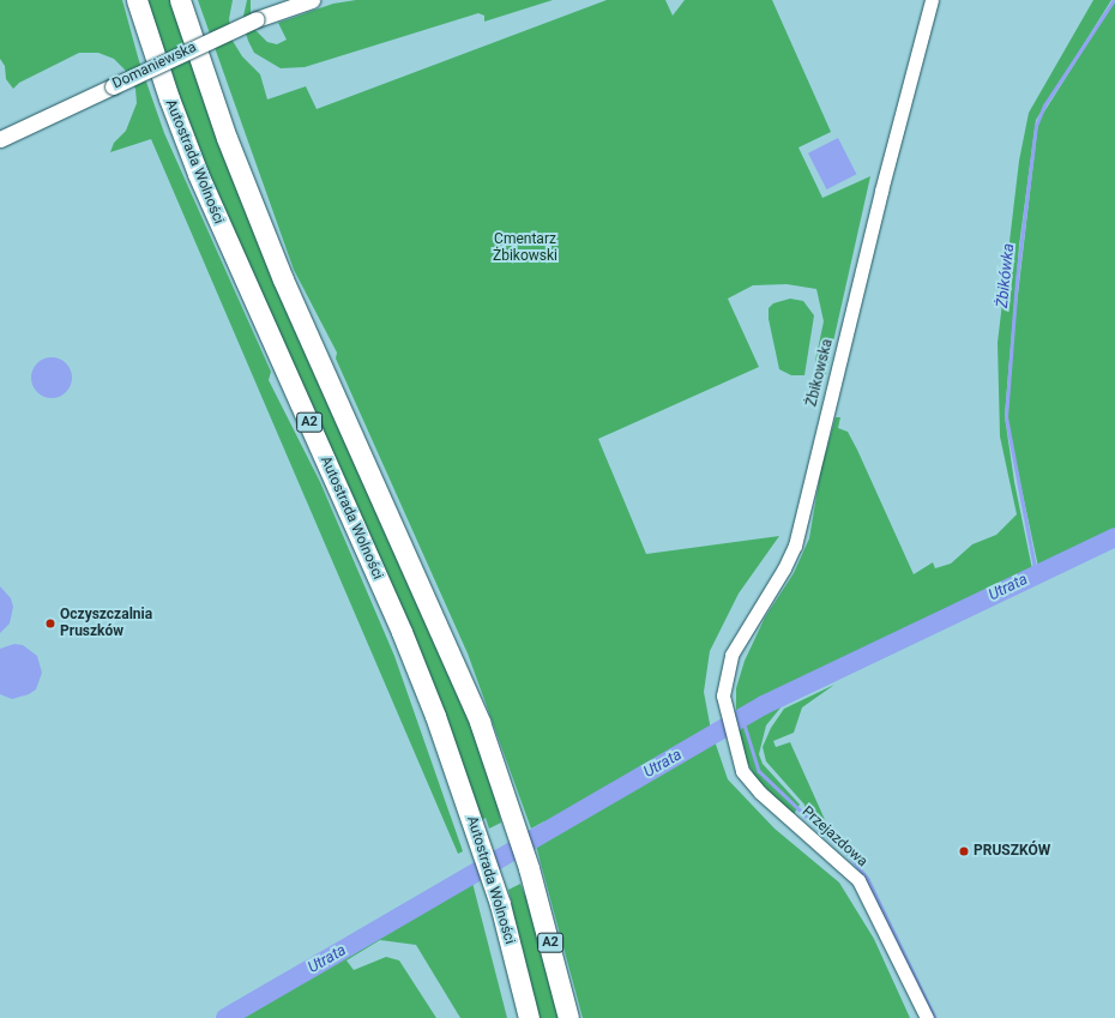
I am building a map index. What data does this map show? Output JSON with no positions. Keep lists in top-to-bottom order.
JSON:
{
  "streets": {
    "highway": ["Autostrada Wolności", "A2"],
    "main road": ["Domaniewska"],
    "street": ["Żbikowska", "Przejazdowa"]
  },
  "crossings": [
    ["Żbikowska", "Przejazdowa"]
  ],
  "water": ["Żbikówka", "Utrata"],
  "parks": ["Cmentarz Żbikowski"],
  "places": ["Oczyszczalnia Pruszków", "PRUSZKÓW"]
}
